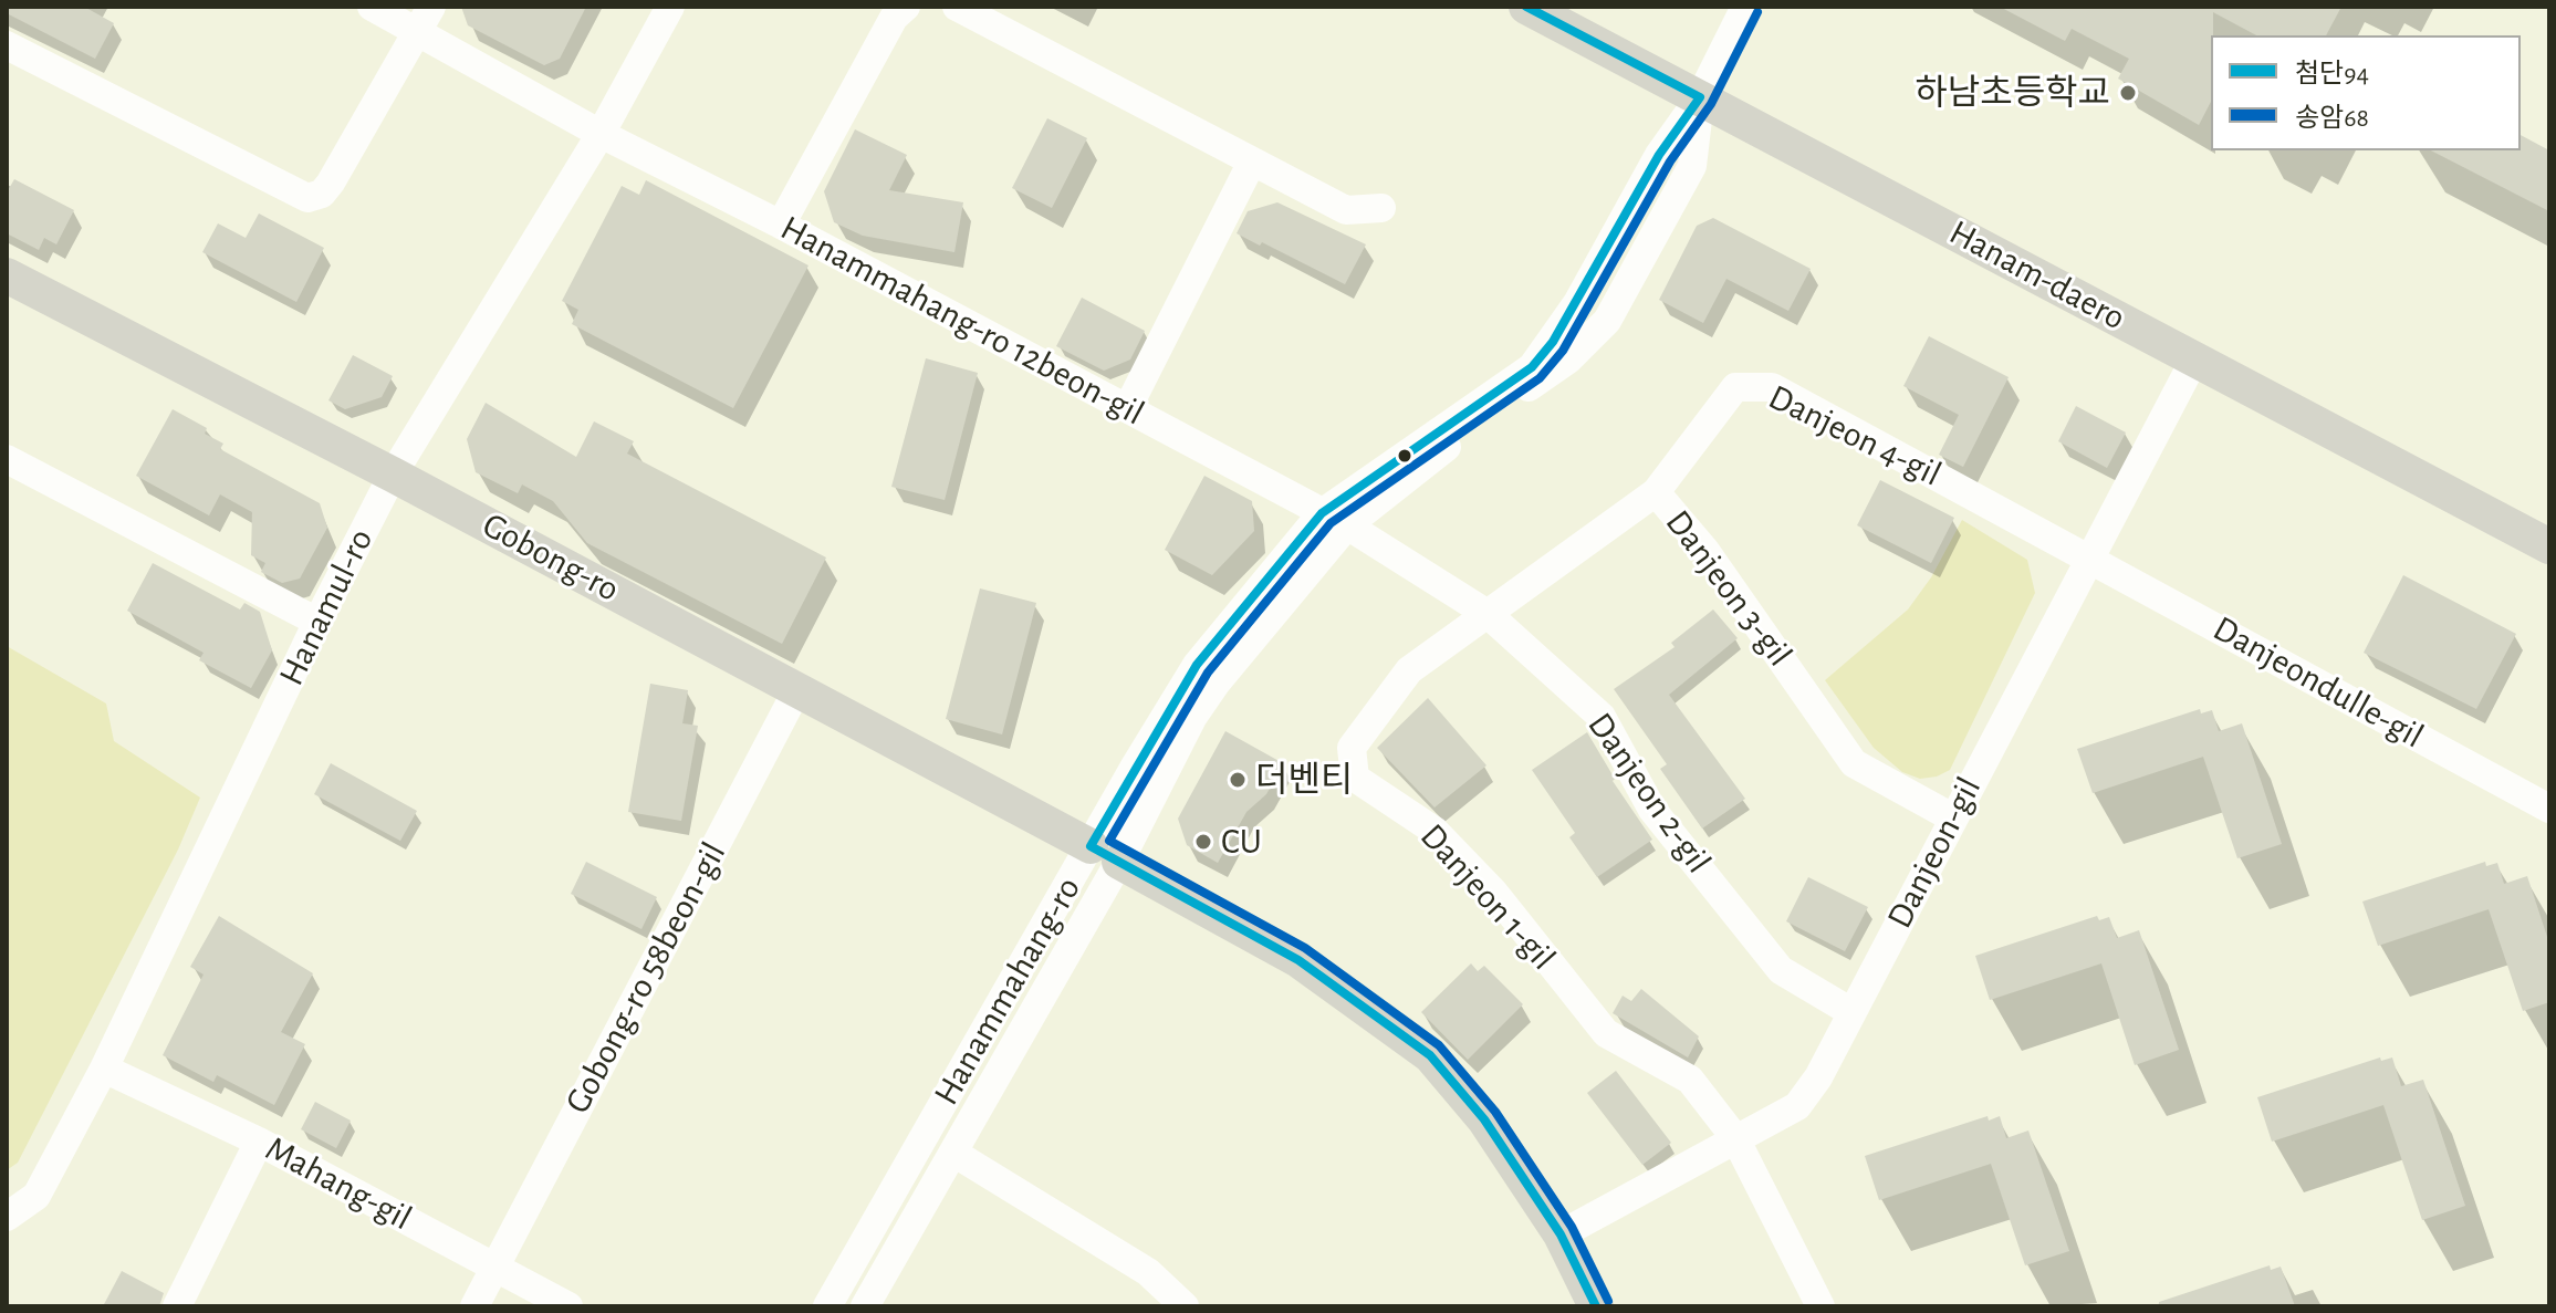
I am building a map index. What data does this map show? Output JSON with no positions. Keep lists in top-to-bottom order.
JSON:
{
  "streets": {
    "main road": ["Hanam-daero", "Gobong-ro"],
    "street": [
      "Hanammahang-ro 12beon-gil",
      "Danjeon 4-gil",
      "Danjeon 3-gil",
      "Hanamul-ro",
      "Danjeondulle-gil",
      "Danjeon 2-gil",
      "Danjeon-gil",
      "Danjeon 1-gil",
      "Gobong-ro 58beon-gil",
      "Hanammahang-ro",
      "Mahang-gil"
    ]
  },
  "crossings": [
    ["Hanam-daero", "Danjeon-gil"],
    ["Hanam-daero", "Hanammahang-ro"],
    ["Hanammahang-ro 12beon-gil", "Hanamul-ro"],
    ["Hanammahang-ro 12beon-gil", "Danjeon 2-gil"],
    ["Hanammahang-ro 12beon-gil", "Hanammahang-ro"],
    ["Danjeon 4-gil", "Danjeon 3-gil"],
    ["Danjeon 4-gil", "Danjeondulle-gil"],
    ["Danjeon 4-gil", "Danjeon-gil"],
    ["Gobong-ro", "Hanamul-ro"],
    ["Gobong-ro", "Danjeon-gil"],
    ["Gobong-ro", "Gobong-ro 58beon-gil"],
    ["Gobong-ro", "Hanammahang-ro"],
    ["Danjeon 3-gil", "Danjeon 2-gil"],
    ["Danjeon 3-gil", "Danjeon-gil"],
    ["Danjeon 3-gil", "Danjeon 1-gil"],
    ["Hanamul-ro", "Mahang-gil"],
    ["Danjeondulle-gil", "Danjeon-gil"],
    ["Danjeon 2-gil", "Danjeon-gil"],
    ["Danjeon 2-gil", "Danjeon 1-gil"],
    ["Danjeon 2-gil", "Hanammahang-ro"],
    ["Danjeon-gil", "Danjeon 1-gil"],
    ["Gobong-ro 58beon-gil", "Mahang-gil"]
  ],
  "places": ["하남초등학교", "더벤티", "CU"],
  "lines": ["transit line 첨단94", "transit line 송암68"],
  "legend": ["첨단94", "송암68"]
}
